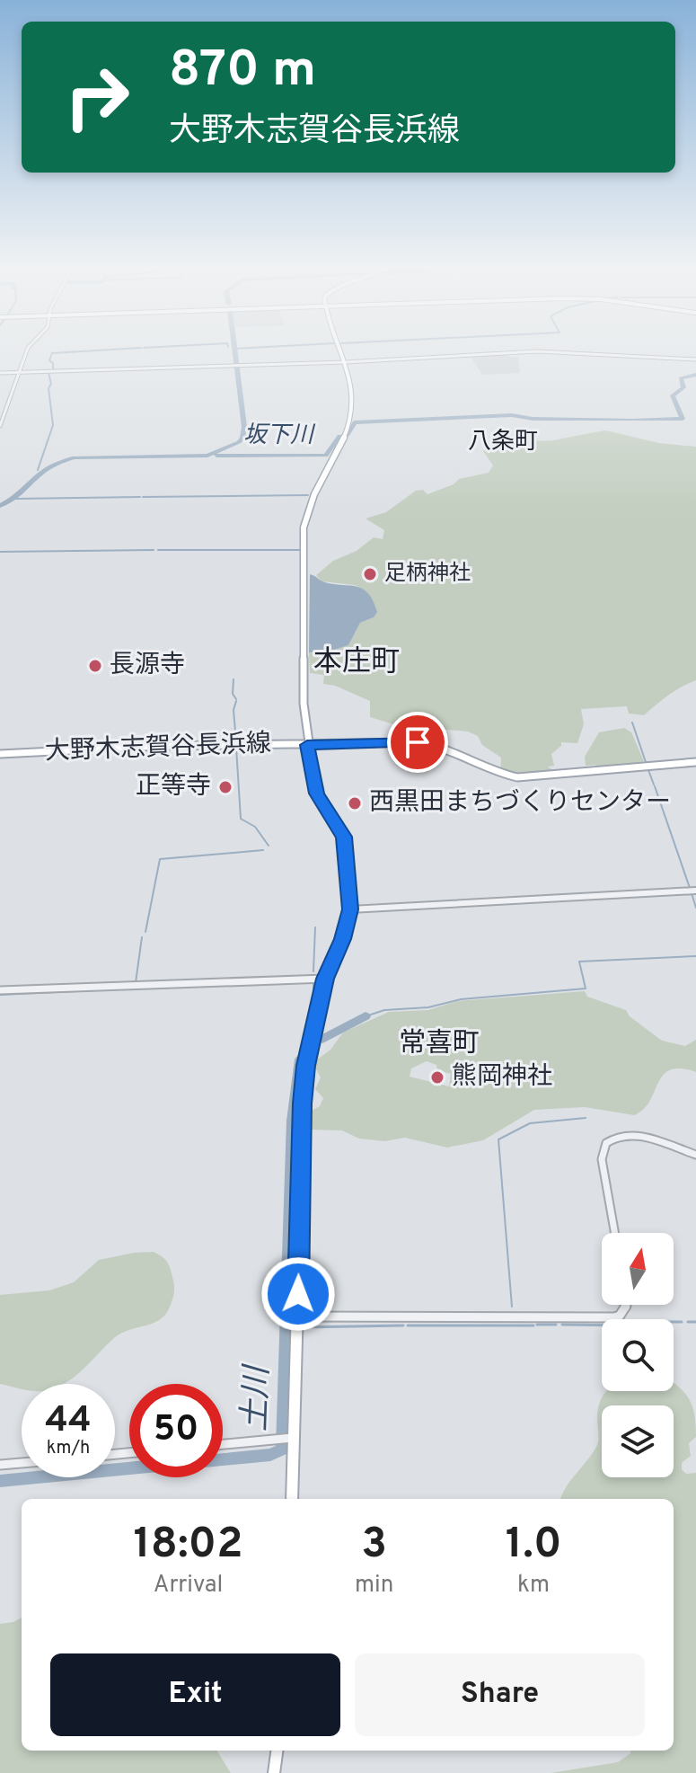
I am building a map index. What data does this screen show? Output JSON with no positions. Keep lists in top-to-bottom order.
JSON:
{
  "streets": {
    "main road": ["大野木志賀谷長浜線"]
  },
  "districts": ["八条町", "本庄町", "常喜町"],
  "water": ["坂下川", "土川"],
  "places": [
    "足柄神社",
    "長源寺",
    "正等寺",
    "西黒田まちづくりセンター",
    "熊岡神社"
  ],
  "north": "top",
  "page": {
    "turn": ["870 m", "大野木志賀谷長浜線"],
    "speed": "44 km/h",
    "limit": "50",
    "eta": [
      "18:02",
      "Arrival",
      "3",
      "min",
      "1.0",
      "km"
    ],
    "buttons": ["Exit", "Share"]
  }
}
